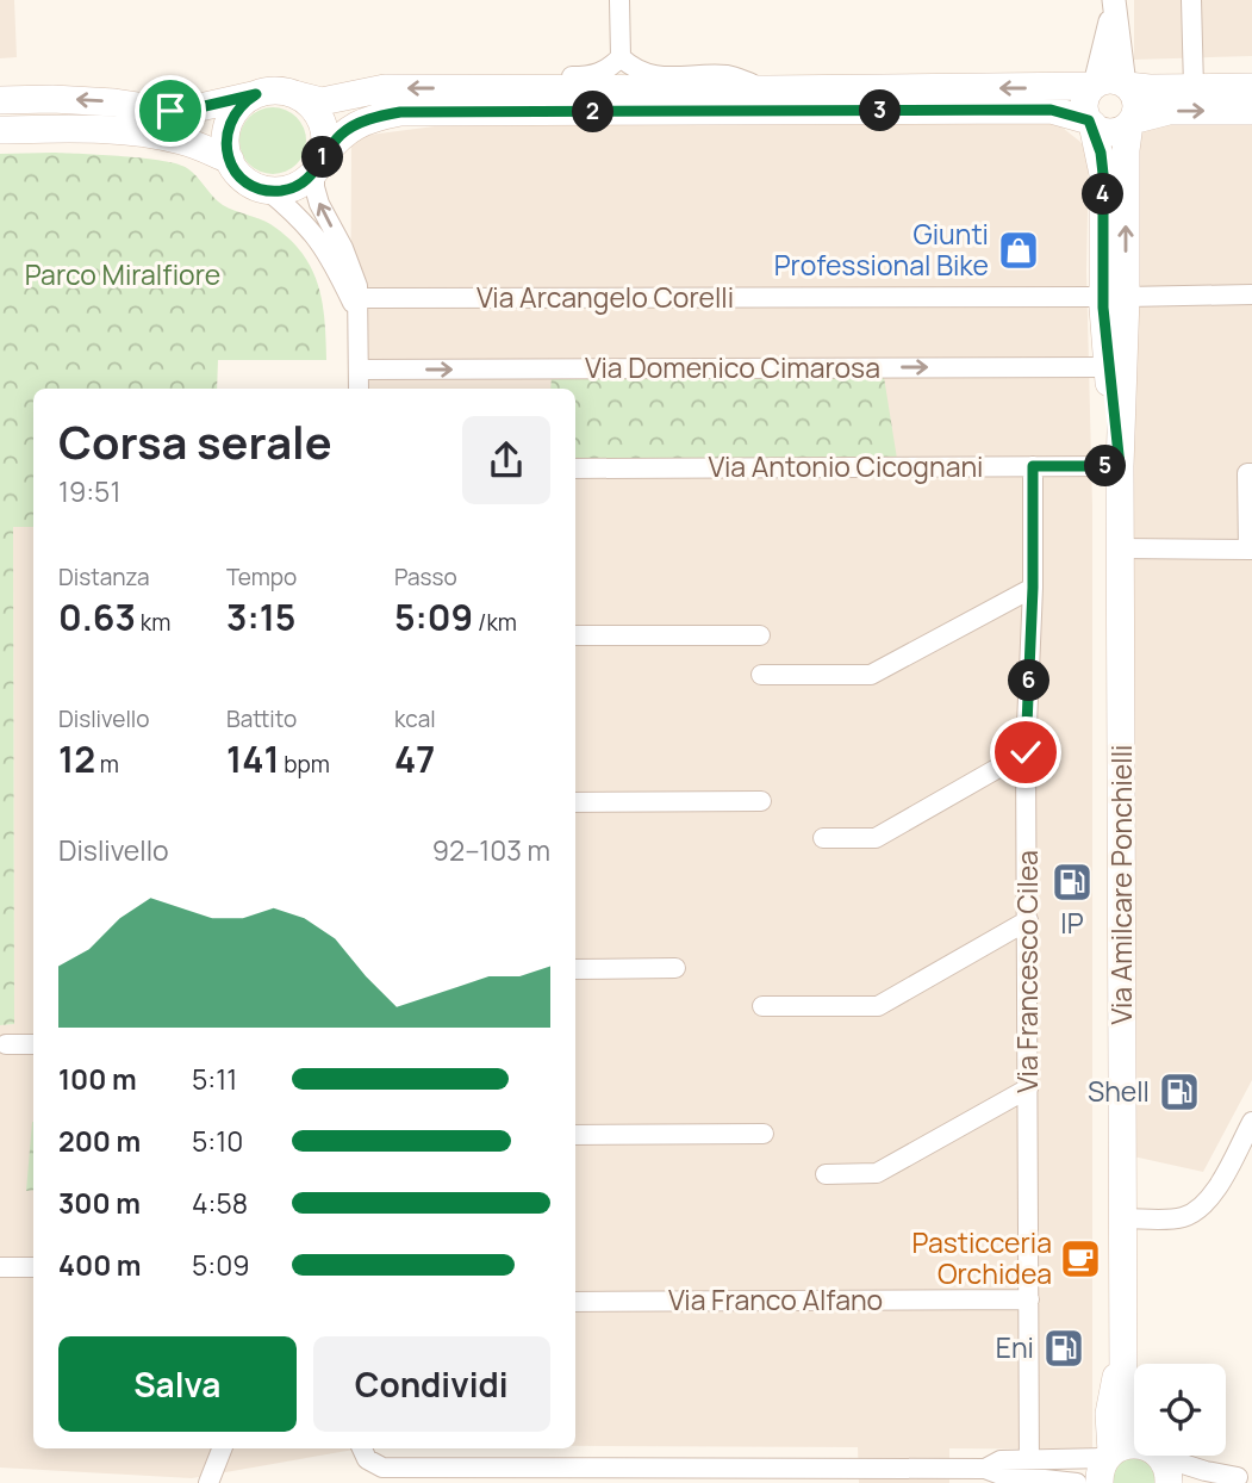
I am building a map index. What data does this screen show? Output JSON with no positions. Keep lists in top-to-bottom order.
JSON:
{
  "streets": {
    "main road": ["Via Amilcare Ponchielli"],
    "street": [
      "Via Arcangelo Corelli",
      "Via Domenico Cimarosa",
      "Via Antonio Cicognani",
      "Via Francesco Cilea",
      "Via Franco Alfano"
    ]
  },
  "crossings": [
    ["Via Arcangelo Corelli", "Via Amilcare Ponchielli"],
    ["Via Domenico Cimarosa", "Via Amilcare Ponchielli"],
    ["Via Antonio Cicognani", "Via Amilcare Ponchielli"],
    ["Via Antonio Cicognani", "Via Francesco Cilea"],
    ["Via Francesco Cilea", "Via Franco Alfano"]
  ],
  "one_way": ["Via Domenico Cimarosa"],
  "parks": ["Parco Miralfiore"],
  "places": {
    "shop": ["Giunti Professional Bike"],
    "fuel station": ["IP", "Shell", "Eni"],
    "cafe": ["Pasticceria Orchidea"]
  },
  "page": {
    "pins": [
      "3",
      "2",
      "1",
      "4",
      "5",
      "6"
    ],
    "heading": ["Corsa serale", "19:51"],
    "stats": [
      ["Distanza", "0.63 km"],
      ["Tempo", "3:15"],
      ["Passo", "5:09 /km"],
      ["Dislivello", "12 m"],
      ["Battito", "141 bpm"],
      ["kcal", "47"]
    ],
    "chart": ["Dislivello", "92–103 m"],
    "list": [
      {
        "name": "100 m",
        "note": "5:11"
      },
      {
        "name": "200 m",
        "note": "5:10"
      },
      {
        "name": "300 m",
        "note": "4:58"
      },
      {
        "name": "400 m",
        "note": "5:09"
      }
    ],
    "buttons": ["Salva", "Condividi"]
  }
}
